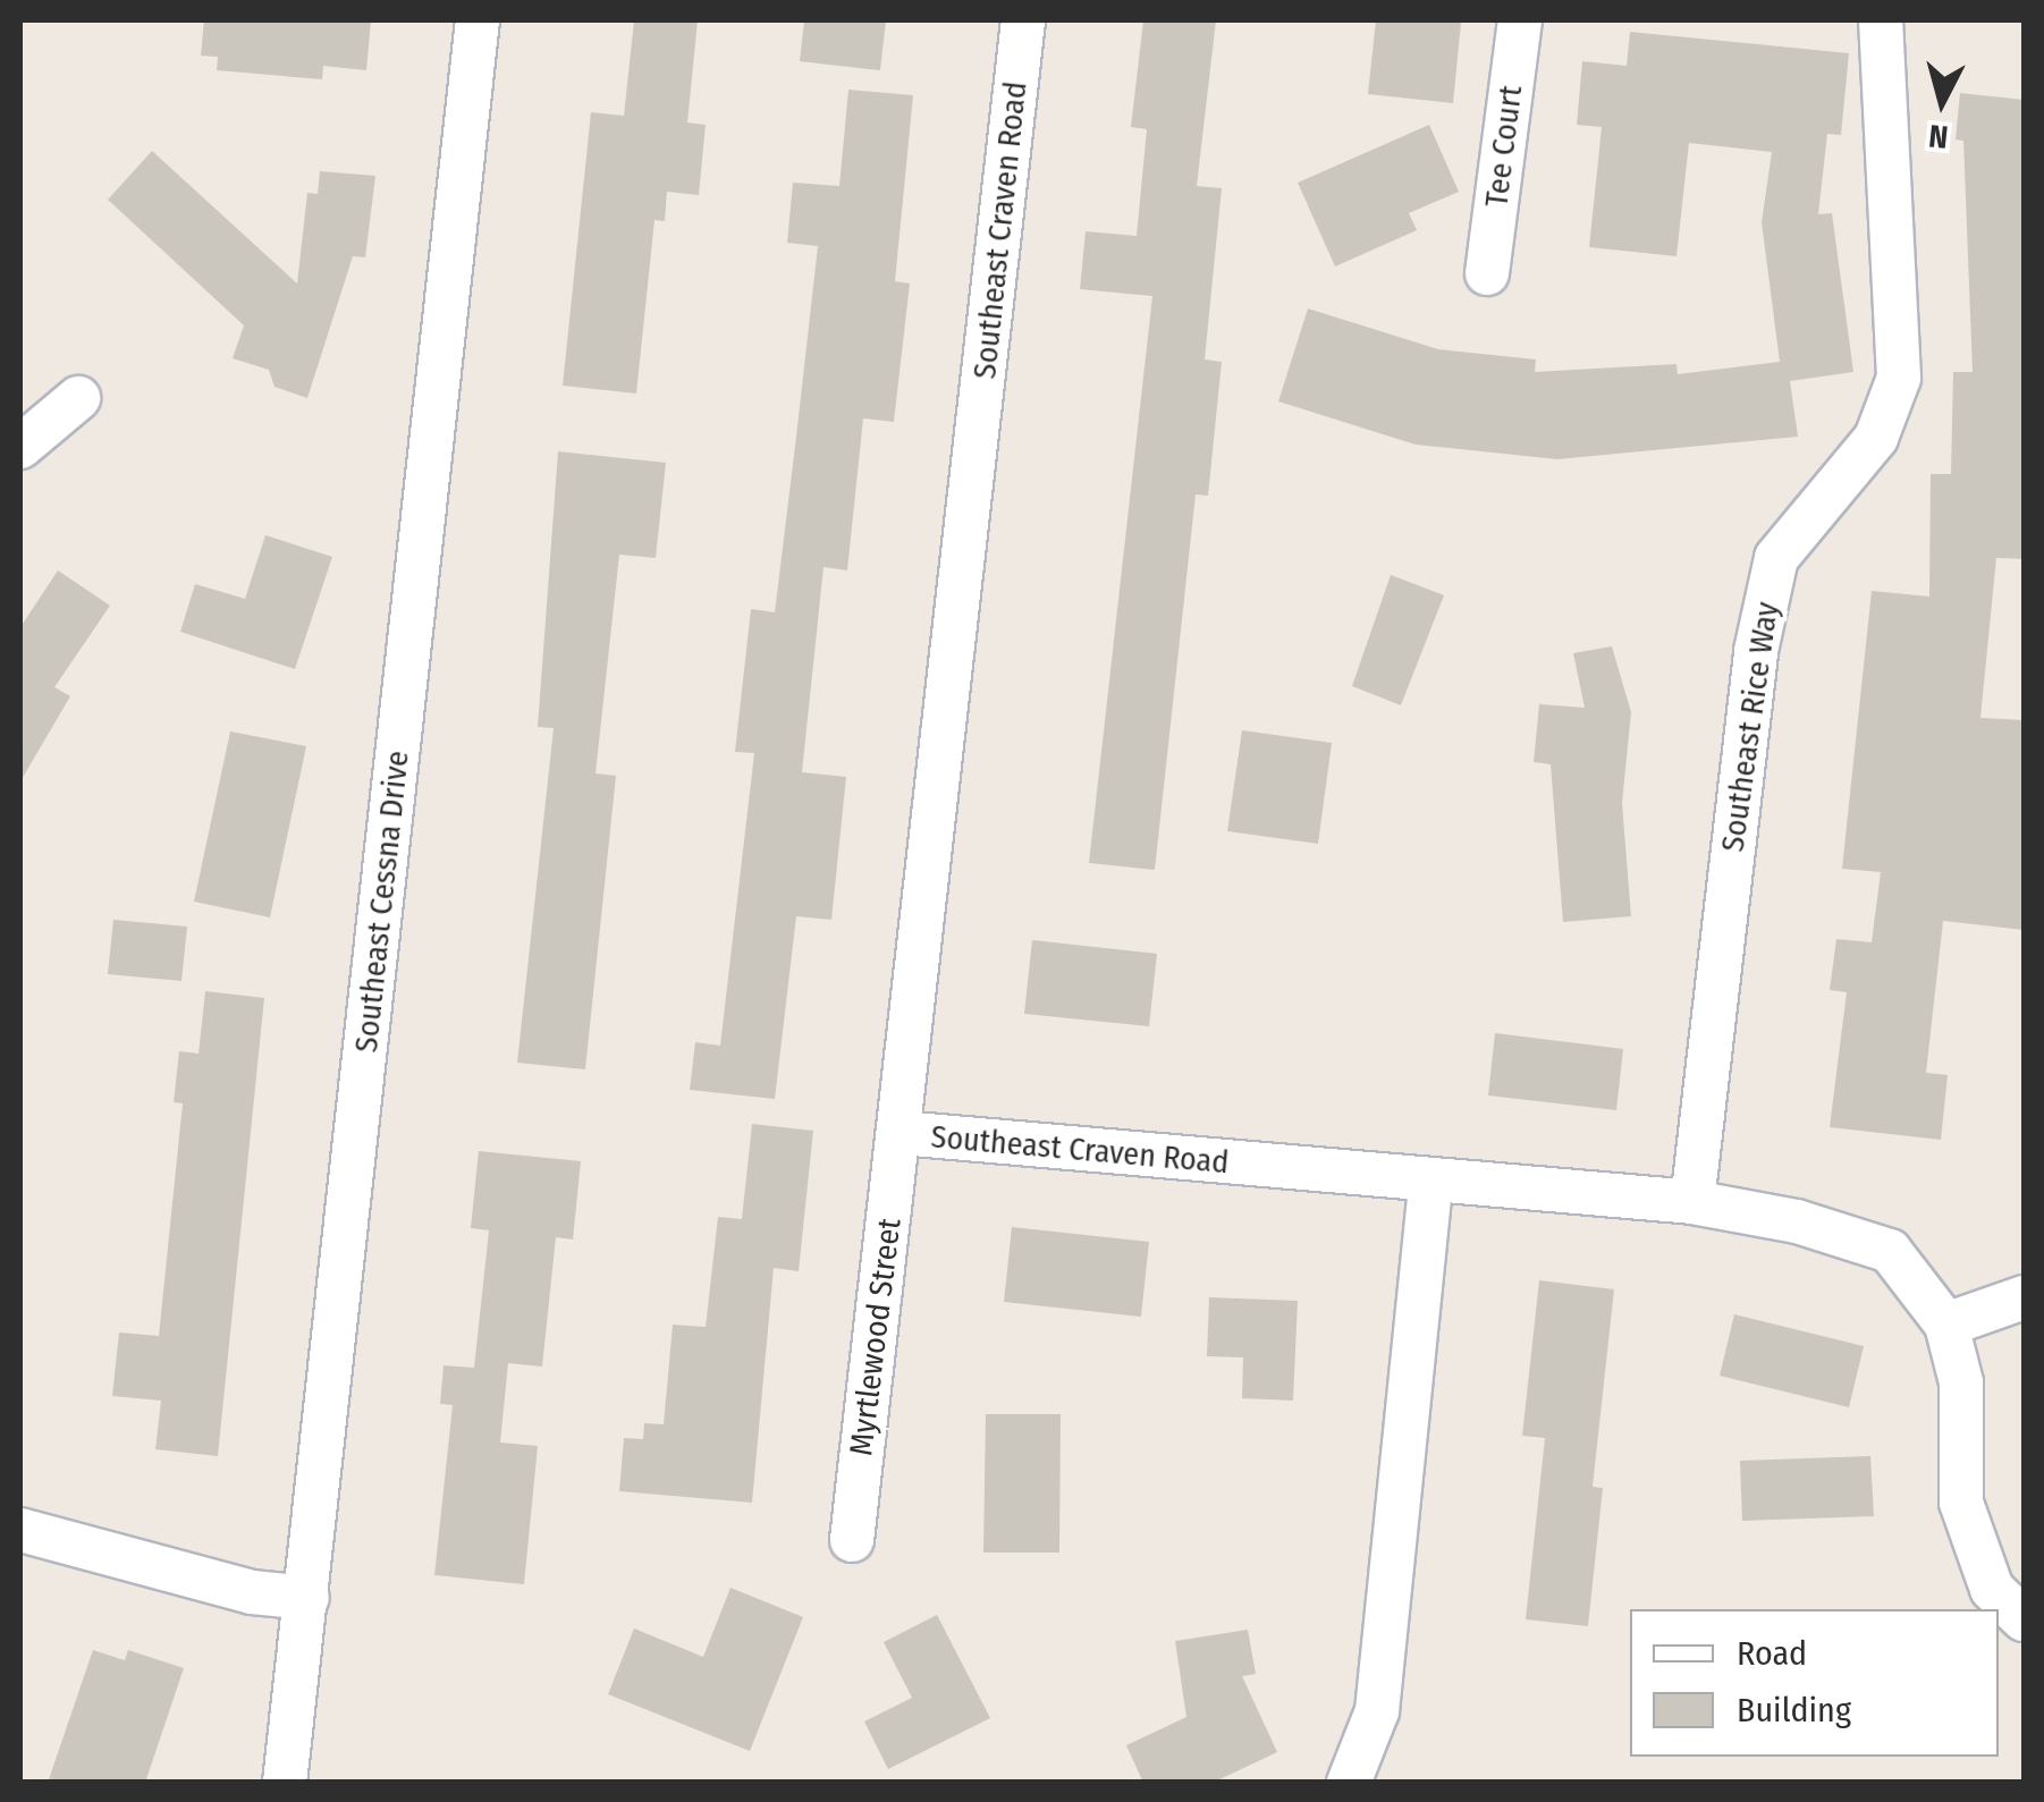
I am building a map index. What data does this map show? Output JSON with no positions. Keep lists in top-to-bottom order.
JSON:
{
  "streets": {
    "street": [
      "Tee Court",
      "Southeast Craven Road",
      "Southeast Rice Way",
      "Southeast Cessna Drive",
      "Myrtlewood Street"
    ]
  },
  "crossings": [
    ["Southeast Craven Road", "Southeast Rice Way"],
    ["Southeast Craven Road", "Myrtlewood Street"]
  ],
  "legend": ["Road", "Building"],
  "north": "bottom"
}
